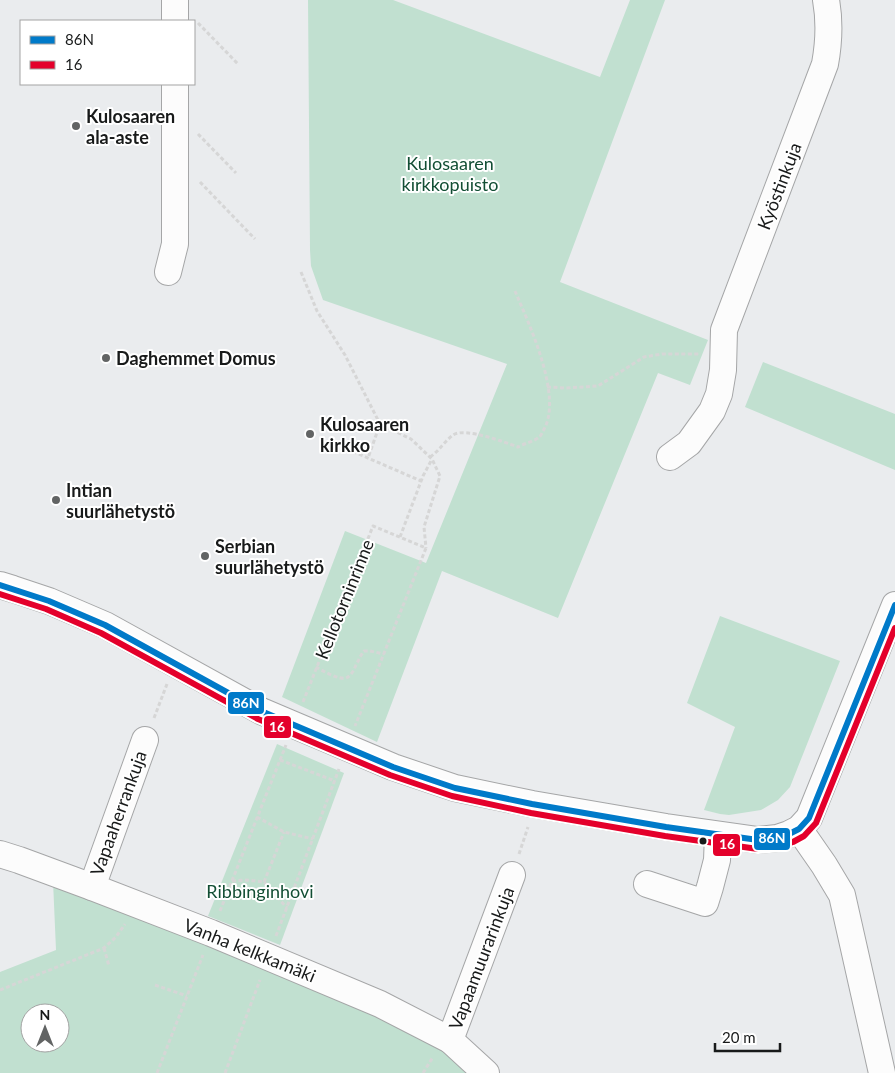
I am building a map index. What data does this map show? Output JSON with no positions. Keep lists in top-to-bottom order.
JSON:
{
  "streets": {
    "street": [
      "Kyöstinkuja",
      "Vapaaherrankuja",
      "Vanha kelkkamäki",
      "Vapaamuurarinkuja"
    ],
    "path": ["Kellotorninrinne"]
  },
  "crossings": [
    ["Kellotorninrinne", "Vanha kelkkamäki"],
    ["Vapaaherrankuja", "Vanha kelkkamäki"],
    ["Vanha kelkkamäki", "Vapaamuurarinkuja"]
  ],
  "parks": ["Kulosaaren kirkkopuisto", "Ribbinginhovi"],
  "places": [
    "Kulosaaren ala-aste",
    "Daghemmet Domus",
    "Kulosaaren kirkko",
    "Intian suurlähetystö",
    "Serbian suurlähetystö"
  ],
  "lines": ["transit line 86N", "transit line 16"],
  "legend": ["86N", "16"],
  "scale_bar": "20 m",
  "north": "top"
}
